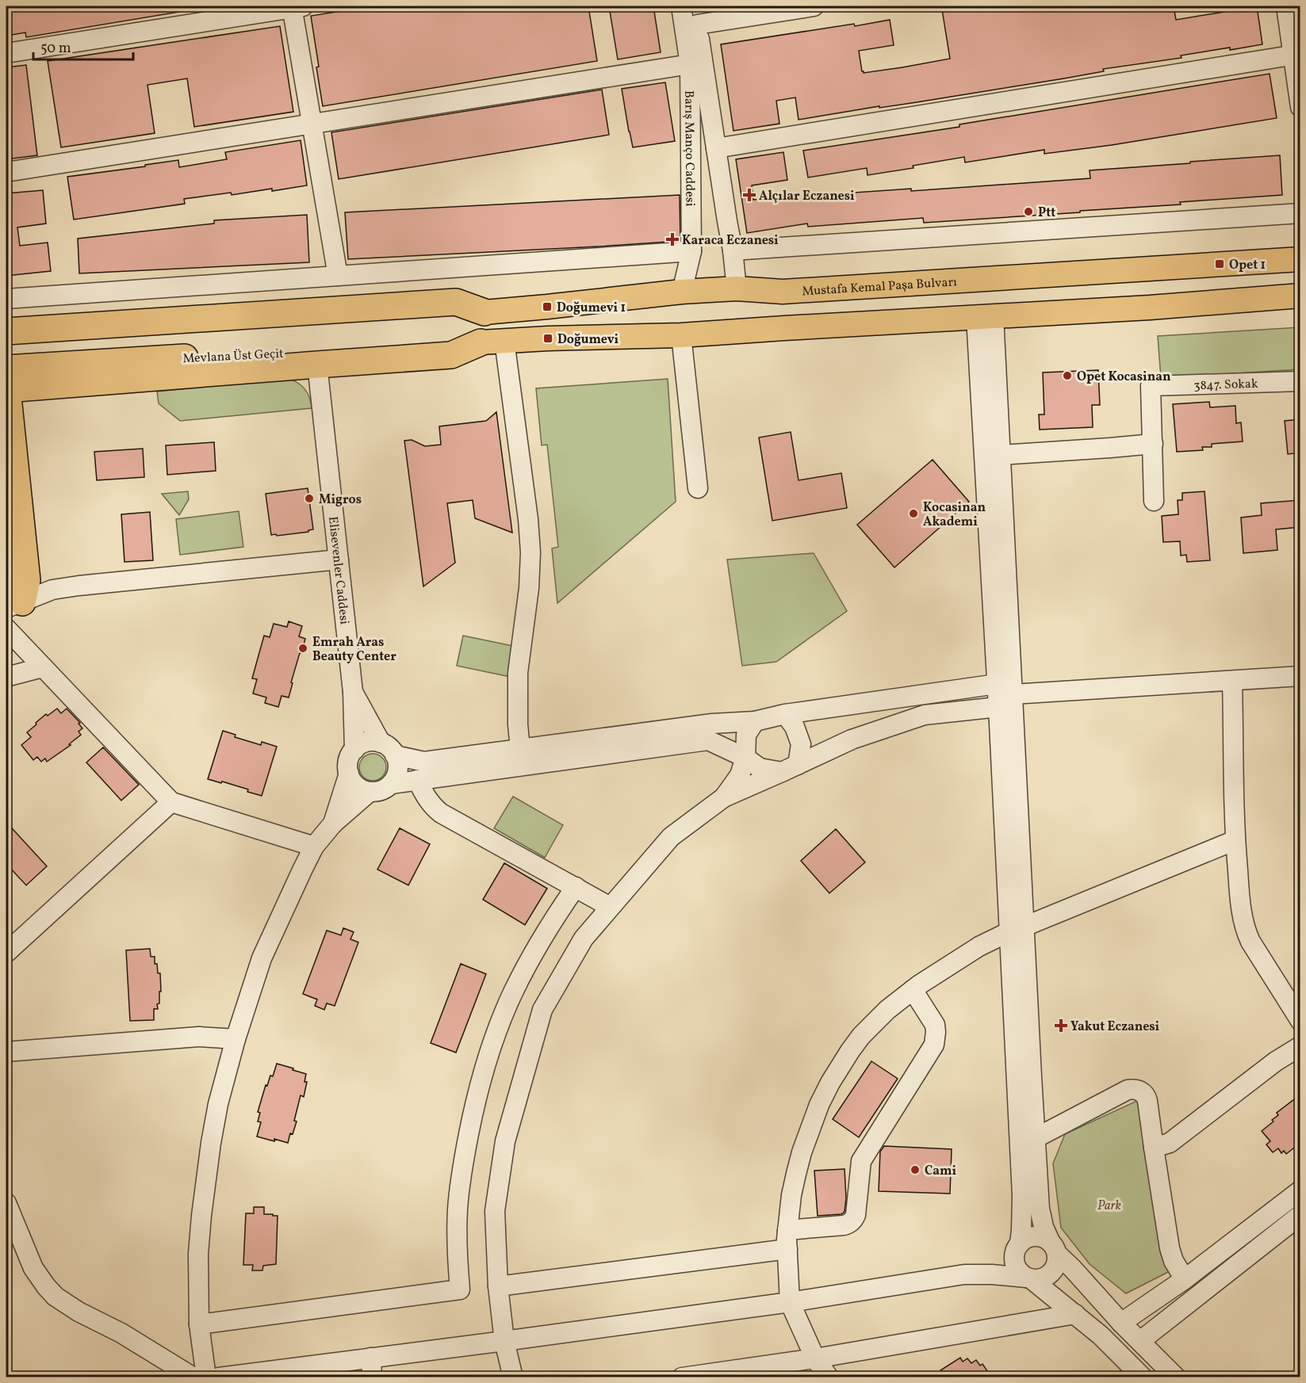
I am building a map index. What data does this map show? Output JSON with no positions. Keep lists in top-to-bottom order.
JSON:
{
  "streets": {
    "highway": ["Mustafa Kemal Paşa Bulvarı", "Mevlana Üst Geçit"],
    "street": ["Barış Manço Caddesi", "3847. Sokak", "Elisevenler Caddesi"]
  },
  "crossings": [
    ["Barış Manço Caddesi", "Mustafa Kemal Paşa Bulvarı"],
    ["Mustafa Kemal Paşa Bulvarı", "Mevlana Üst Geçit"]
  ],
  "parks": ["Park"],
  "places": {
    "health": ["Alçılar Eczanesi", "Karaca Eczanesi", "Yakut Eczanesi"],
    "other": [
      "Ptt",
      "Opet Kocasinan",
      "Migros",
      "Kocasinan Akademi",
      "Emrah Aras Beauty Center",
      "Cami"
    ],
    "transit": ["Opet 1", "Doğumevi 1", "Doğumevi"]
  },
  "scale_bar": "50 m"
}
